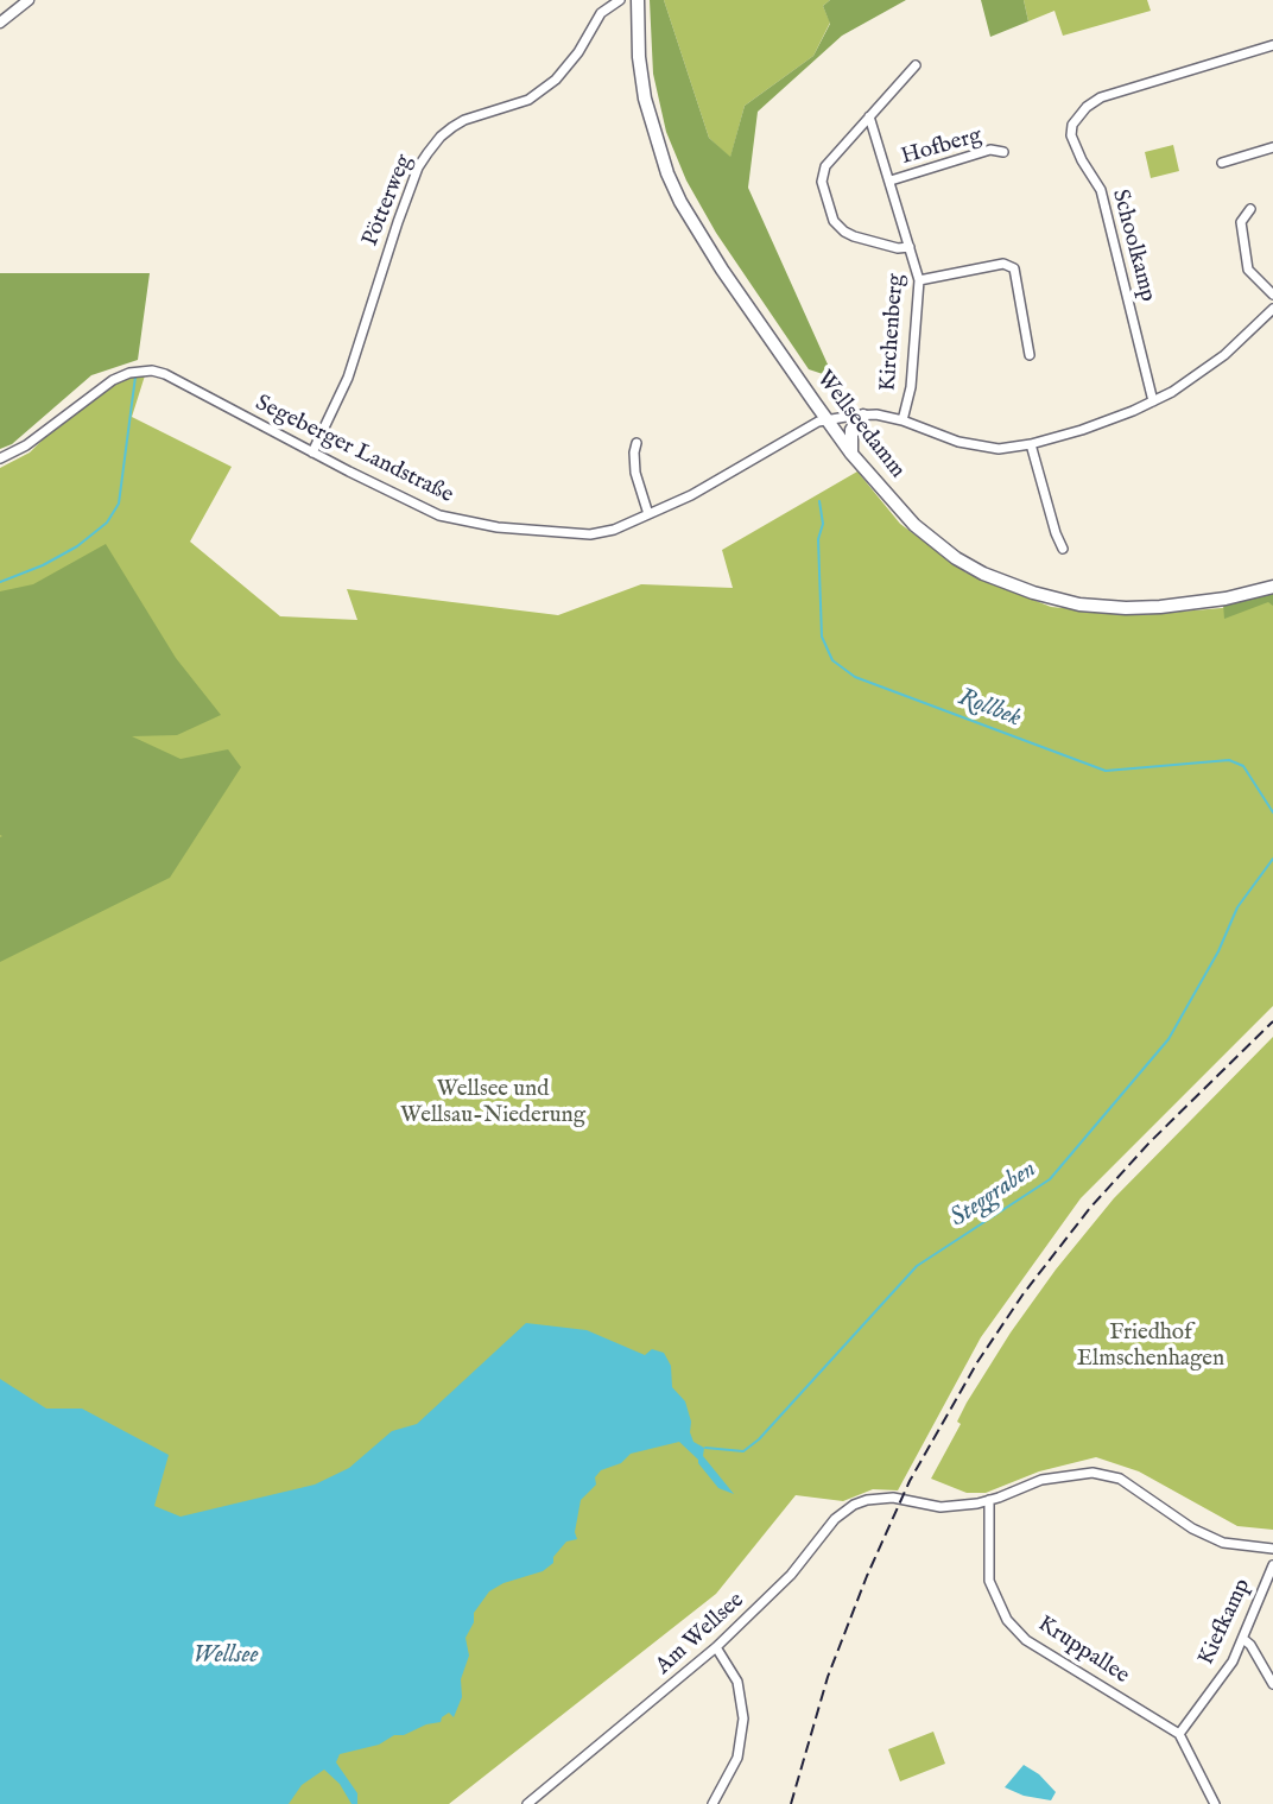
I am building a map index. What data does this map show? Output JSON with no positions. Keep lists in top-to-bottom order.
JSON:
{
  "streets": {
    "main road": ["Wellseedamm"],
    "street": [
      "Hofberg",
      "Pötterweg",
      "Schoolkamp",
      "Kirchenberg",
      "Segeberger Landstraße",
      "Kiefkamp",
      "Am Wellsee",
      "Kruppallee"
    ]
  },
  "crossings": [
    ["Hofberg", "Kirchenberg"],
    ["Pötterweg", "Segeberger Landstraße"],
    ["Schoolkamp", "Segeberger Landstraße"],
    ["Kirchenberg", "Segeberger Landstraße"],
    ["Wellseedamm", "Segeberger Landstraße"],
    ["Kiefkamp", "Kruppallee"],
    ["Am Wellsee", "Kruppallee"]
  ],
  "water": ["Rollbek", "Steggraben", "Wellsee"],
  "parks": ["Wellsee und Wellsau-Niederung", "Friedhof Elmschenhagen"]
}
